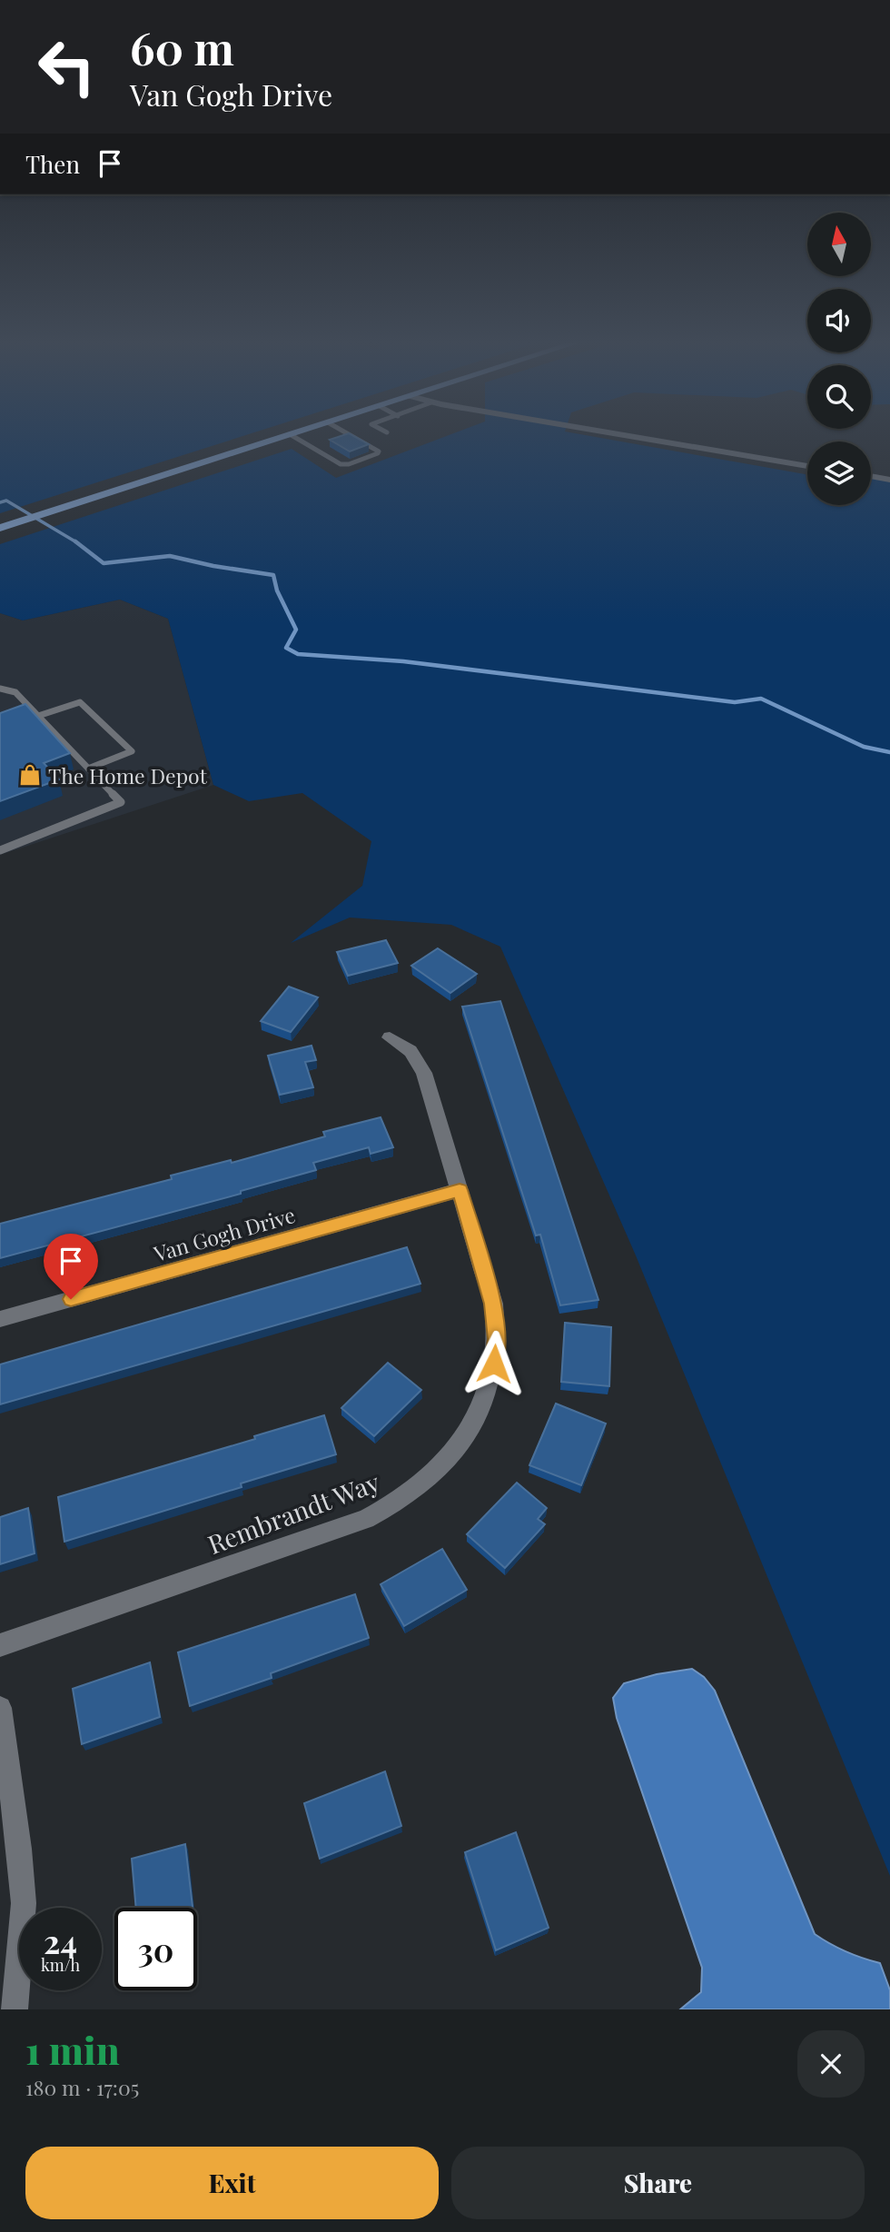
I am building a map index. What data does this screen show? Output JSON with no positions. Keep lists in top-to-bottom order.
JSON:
{
  "streets": {
    "street": ["Van Gogh Drive", "Rembrandt Way"]
  },
  "crossings": [
    ["Van Gogh Drive", "Rembrandt Way"]
  ],
  "places": {
    "shop": ["The Home Depot"]
  },
  "north": "top",
  "page": {
    "turn": ["60 m", "Van Gogh Drive"],
    "then": "Then",
    "speed": "24 km/h",
    "limit": "30",
    "heading": ["1 min", "180 m · 17:05"],
    "buttons": ["Exit", "Share"]
  }
}
